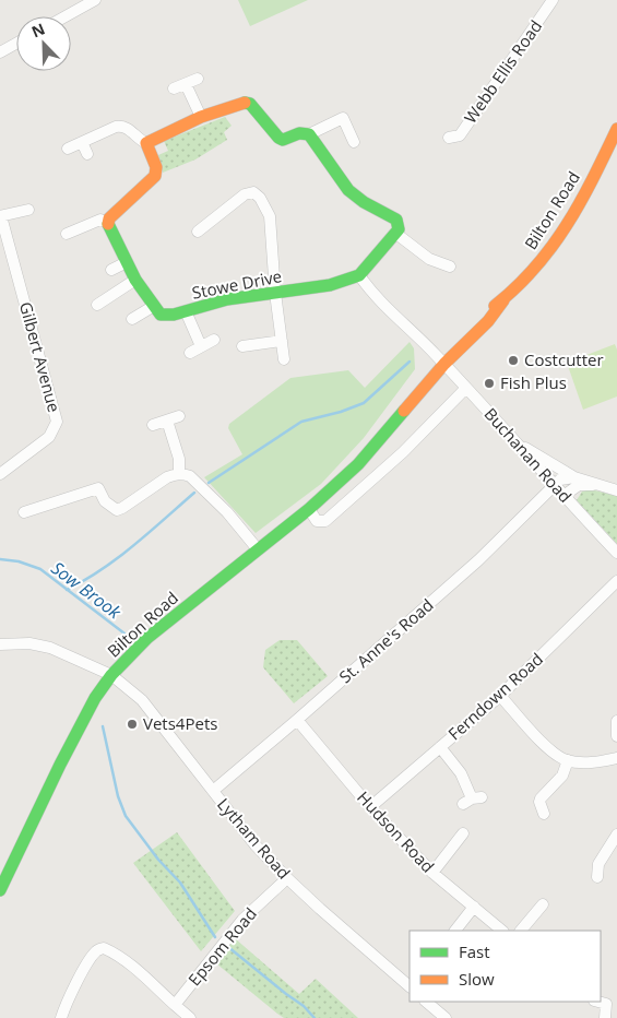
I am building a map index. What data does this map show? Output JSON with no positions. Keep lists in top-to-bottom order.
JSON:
{
  "streets": {
    "main road": ["Bilton Road", "Stowe Drive"],
    "street": [
      "Webb Ellis Road",
      "Gilbert Avenue",
      "Buchanan Road",
      "St. Anne's Road",
      "Ferndown Road",
      "Hudson Road",
      "Lytham Road",
      "Epsom Road"
    ]
  },
  "crossings": [
    ["Bilton Road", "Buchanan Road"],
    ["Bilton Road", "Lytham Road"],
    ["Stowe Drive", "Buchanan Road"],
    ["Buchanan Road", "St. Anne's Road"],
    ["St. Anne's Road", "Hudson Road"],
    ["St. Anne's Road", "Lytham Road"],
    ["Ferndown Road", "Hudson Road"],
    ["Lytham Road", "Epsom Road"]
  ],
  "water": ["Sow Brook"],
  "places": ["Costcutter", "Fish Plus", "Vets4Pets"],
  "legend": ["Fast", "Slow"],
  "north": "top left"
}
